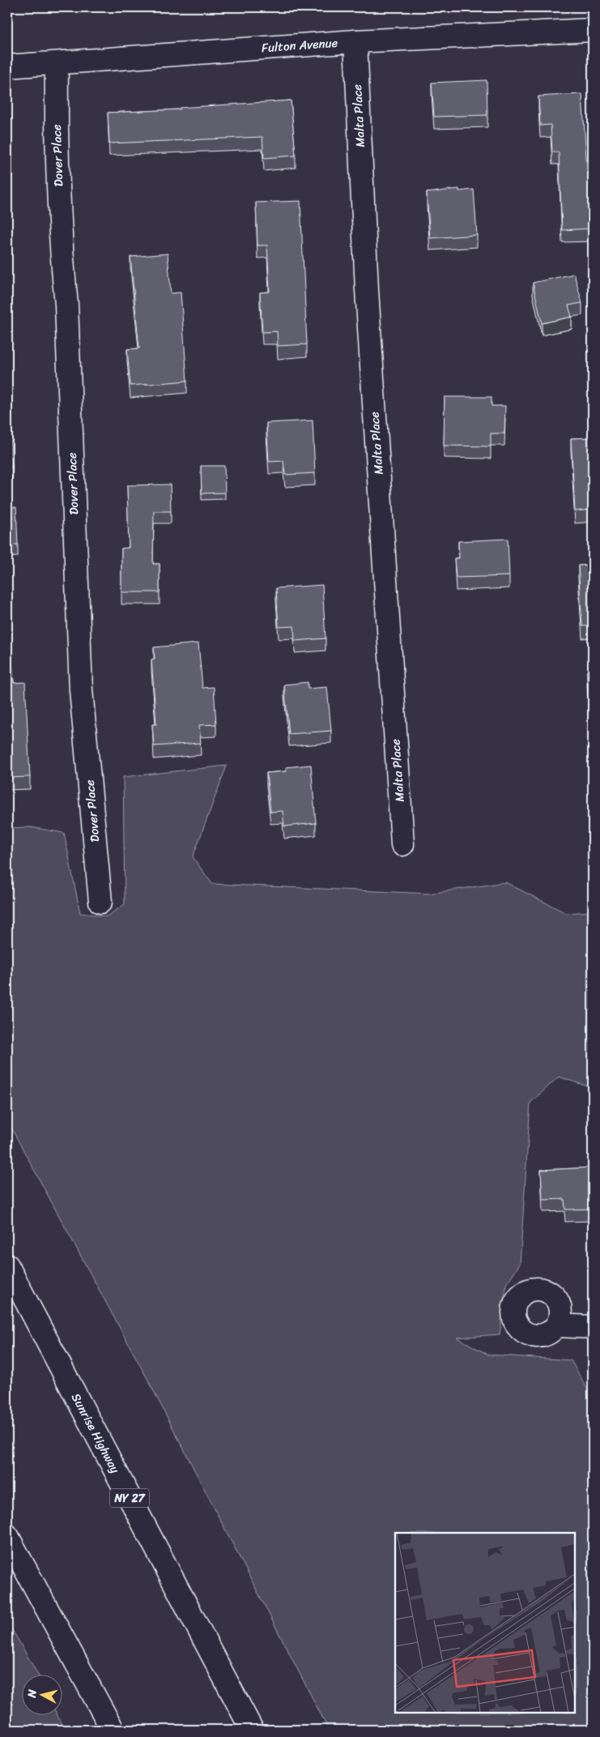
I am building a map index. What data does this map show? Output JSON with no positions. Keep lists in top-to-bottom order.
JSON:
{
  "streets": {
    "main road": [
      "Fulton Avenue",
      "Malta Place",
      "Dover Place",
      "Sunrise Highway",
      "NY 27"
    ]
  },
  "crossings": [
    ["Fulton Avenue", "Malta Place"],
    ["Fulton Avenue", "Dover Place"]
  ],
  "north": "left"
}
